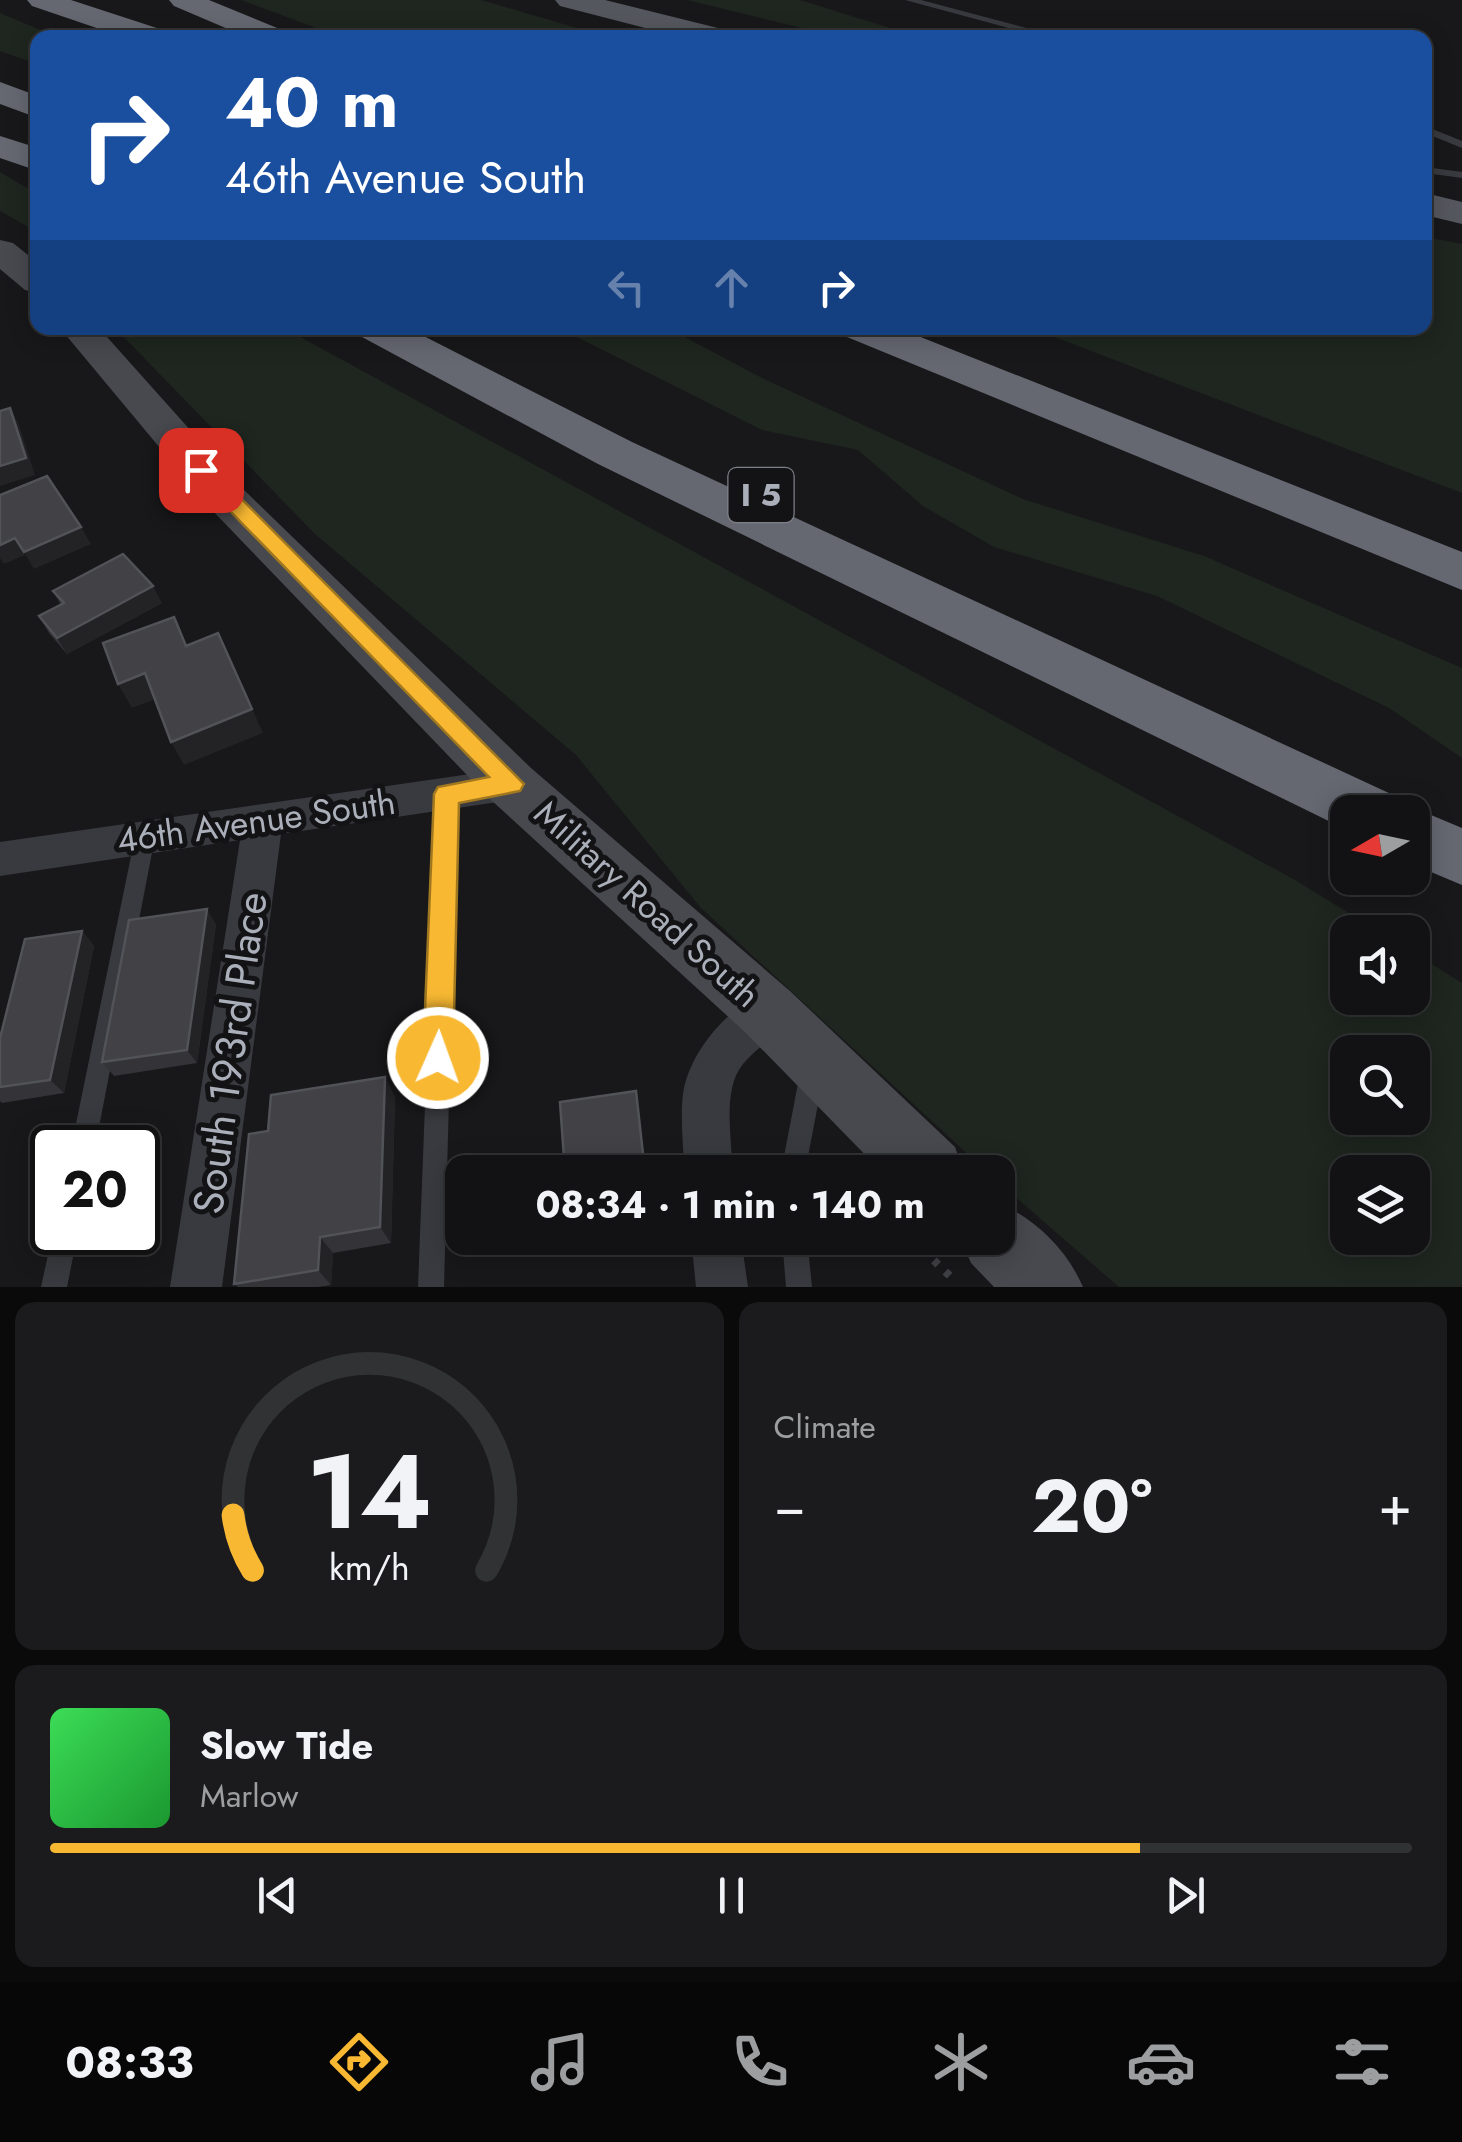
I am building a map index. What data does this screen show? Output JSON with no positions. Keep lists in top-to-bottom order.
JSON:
{
  "streets": {
    "highway": ["I 5"],
    "main road": ["Military Road South"],
    "street": ["46th Avenue South", "South 193rd Place"]
  },
  "crossings": [
    ["46th Avenue South", "Military Road South"],
    ["46th Avenue South", "South 193rd Place"]
  ],
  "north": "left",
  "page": {
    "turn": ["40 m", "46th Avenue South"],
    "limit": "20",
    "trip": "08:34 · 1 min · 140 m",
    "tile": "Climate",
    "heat": ["−", "20°", "+"],
    "song": ["Slow Tide", "Marlow"],
    "tabs": "08:33",
    "gauge": ["14", "km/h"]
  }
}
